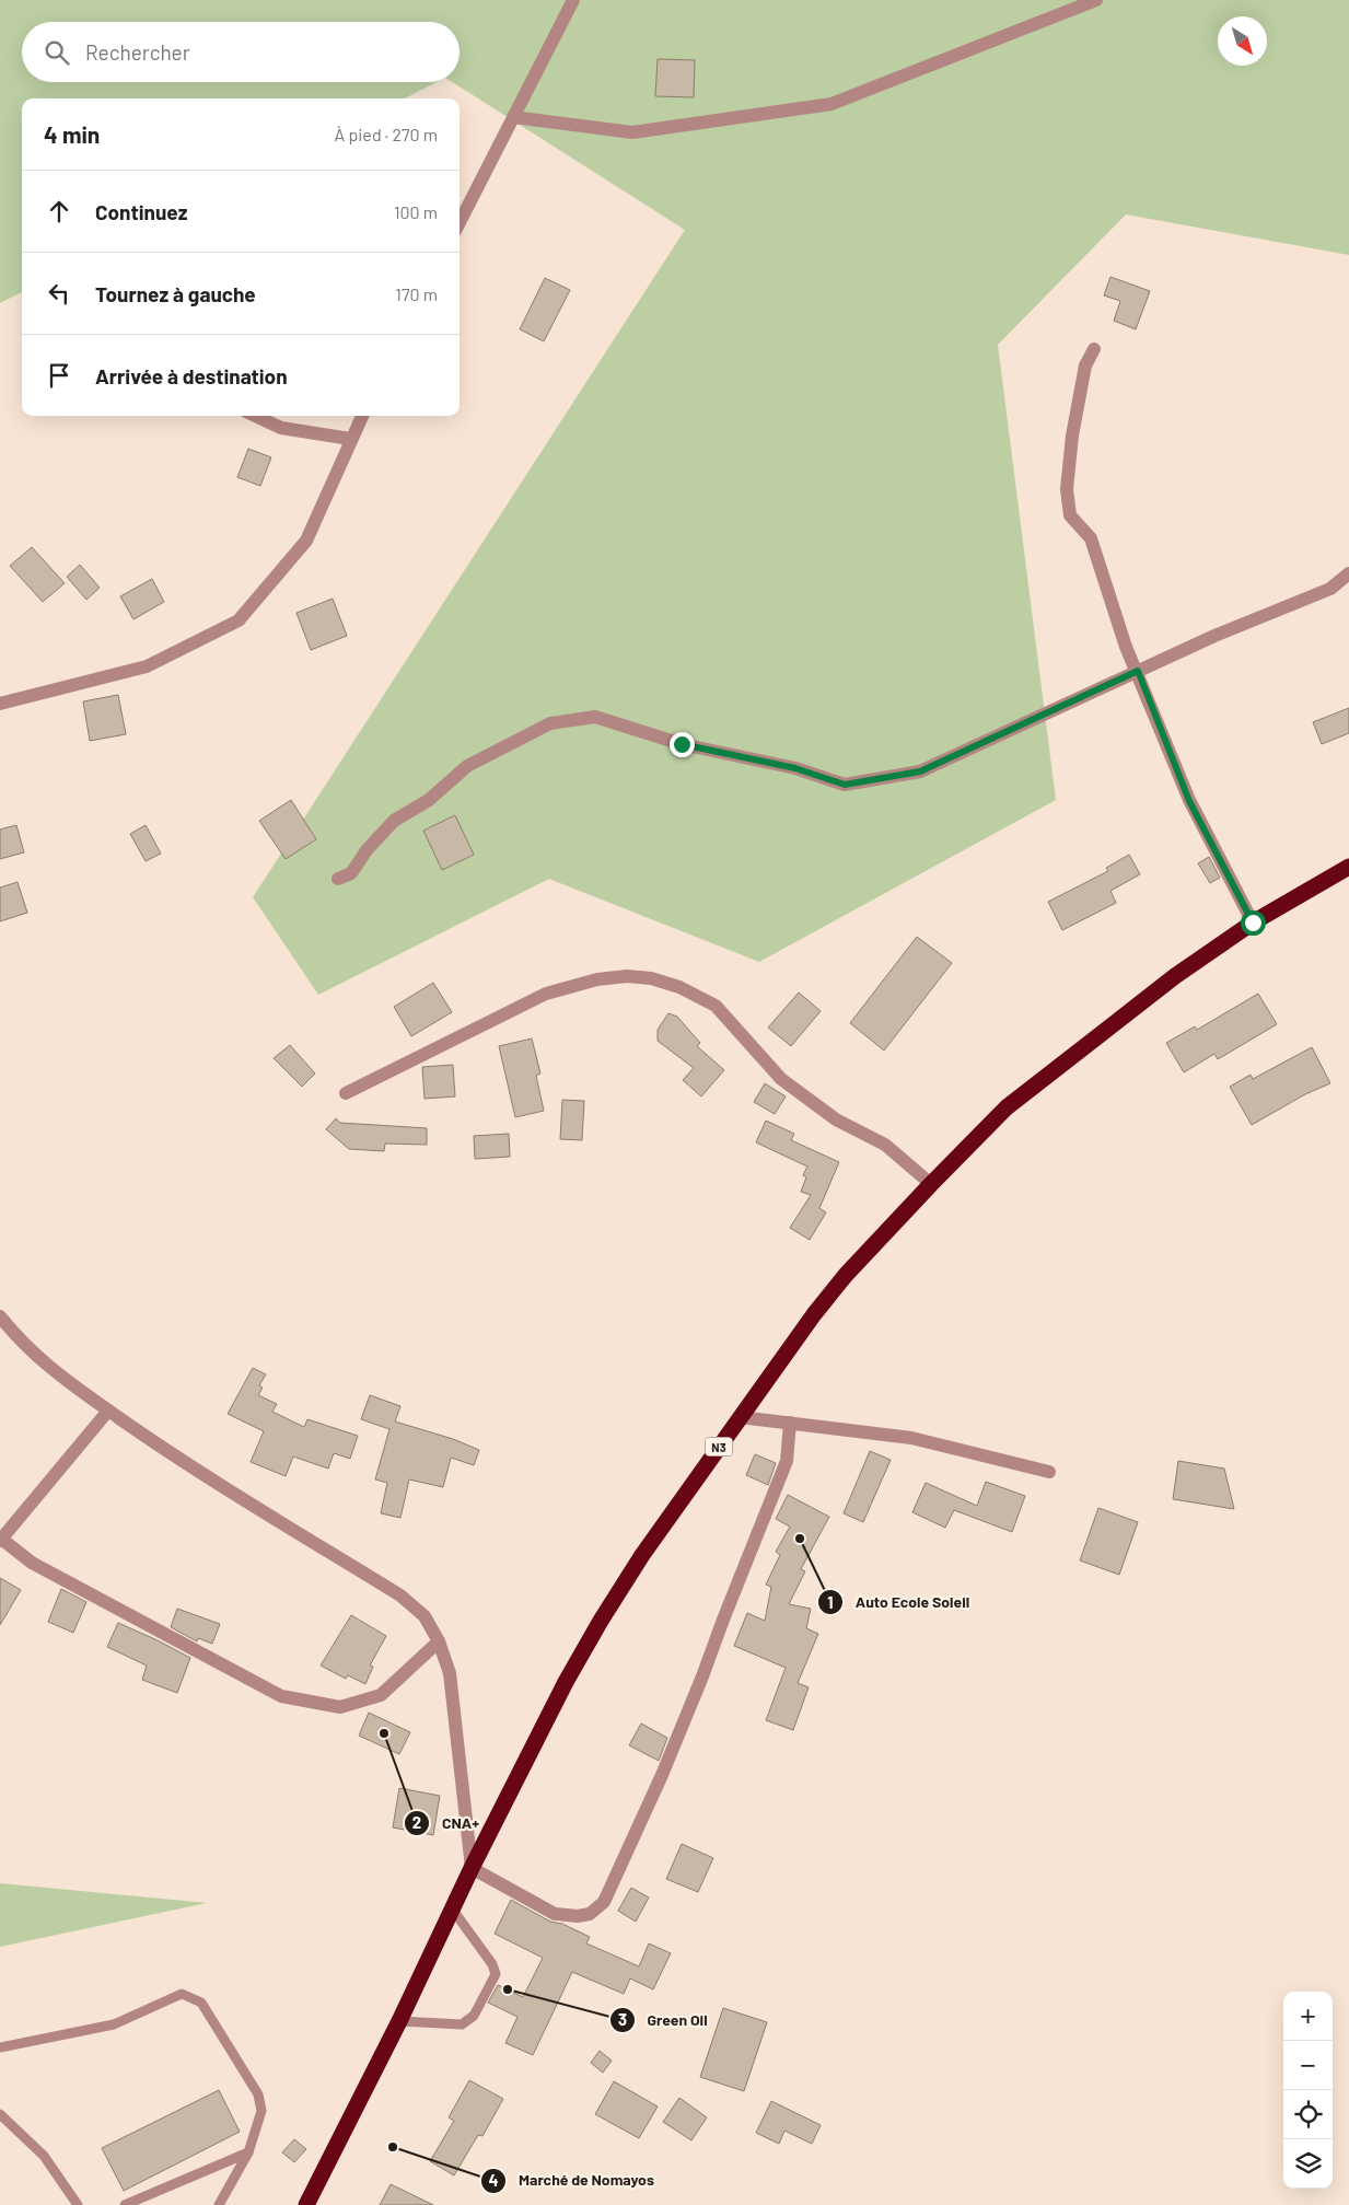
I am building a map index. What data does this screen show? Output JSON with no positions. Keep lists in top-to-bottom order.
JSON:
{
  "streets": {
    "highway": ["N3"]
  },
  "places": [
    "Auto Ecole Soleil",
    "CNA+",
    "Green Oil",
    "Marché de Nomayos"
  ],
  "north": "bottom right",
  "page": {
    "search": "Rechercher",
    "heading": ["4 min", "À pied · 270 m"],
    "list": [
      ["Continuez", "100 m"],
      ["Tournez à gauche", "170 m"],
      "Arrivée à destination"
    ],
    "map_buttons": ["+", "−"]
  }
}
